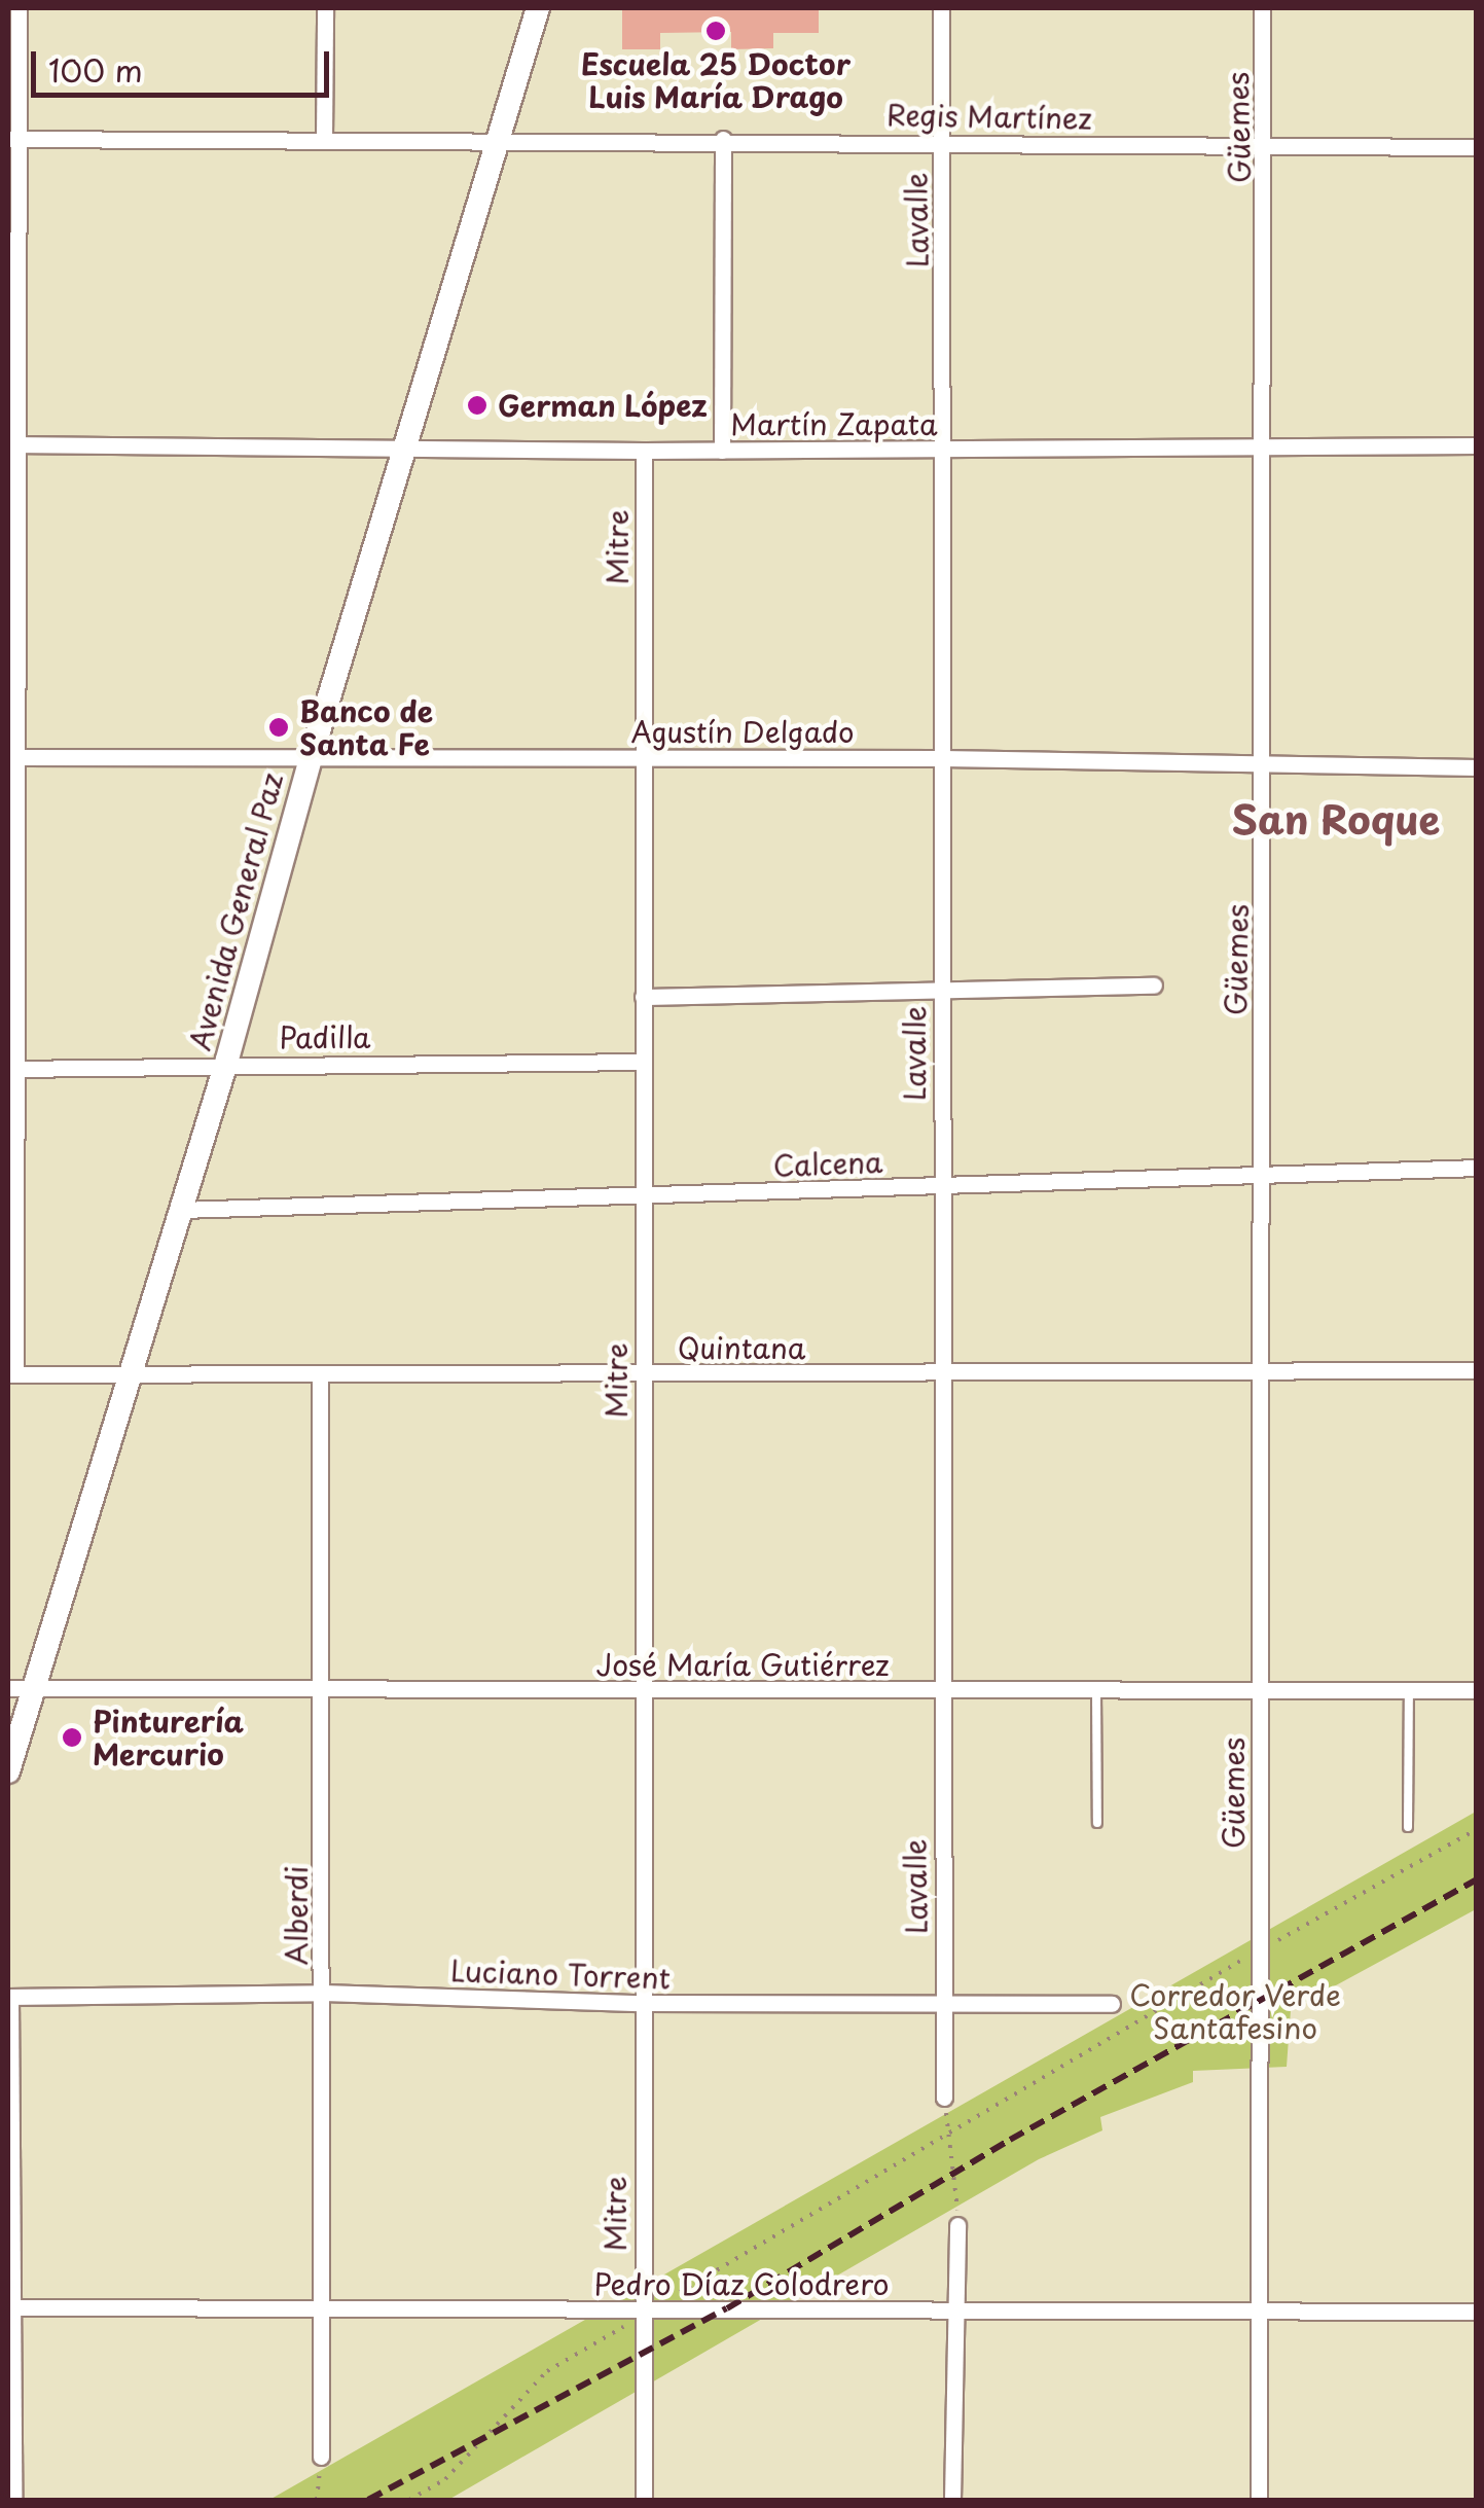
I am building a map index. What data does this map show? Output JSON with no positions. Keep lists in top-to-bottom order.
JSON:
{
  "streets": {
    "main road": ["Avenida General Paz"],
    "street": [
      "Regis Martínez",
      "Güemes",
      "Lavalle",
      "Martín Zapata",
      "Mitre",
      "Agustín Delgado",
      "Padilla",
      "Calcena",
      "Quintana",
      "José María Gutiérrez",
      "Alberdi",
      "Luciano Torrent",
      "Pedro Díaz Colodrero"
    ]
  },
  "crossings": [
    ["Regis Martínez", "Güemes"],
    ["Regis Martínez", "Lavalle"],
    ["Regis Martínez", "Avenida General Paz"],
    ["Güemes", "Martín Zapata"],
    ["Güemes", "Agustín Delgado"],
    ["Güemes", "Calcena"],
    ["Güemes", "Quintana"],
    ["Güemes", "José María Gutiérrez"],
    ["Güemes", "Pedro Díaz Colodrero"],
    ["Lavalle", "Martín Zapata"],
    ["Lavalle", "Agustín Delgado"],
    ["Lavalle", "Calcena"],
    ["Lavalle", "Quintana"],
    ["Lavalle", "José María Gutiérrez"],
    ["Lavalle", "Luciano Torrent"],
    ["Martín Zapata", "Mitre"],
    ["Martín Zapata", "Avenida General Paz"],
    ["Mitre", "Agustín Delgado"],
    ["Mitre", "Padilla"],
    ["Mitre", "Calcena"],
    ["Mitre", "Quintana"],
    ["Mitre", "José María Gutiérrez"],
    ["Mitre", "Luciano Torrent"],
    ["Mitre", "Pedro Díaz Colodrero"],
    ["Agustín Delgado", "Avenida General Paz"],
    ["Avenida General Paz", "Padilla"],
    ["Avenida General Paz", "Calcena"],
    ["Avenida General Paz", "Quintana"],
    ["Avenida General Paz", "José María Gutiérrez"],
    ["Quintana", "Alberdi"],
    ["José María Gutiérrez", "Alberdi"],
    ["Alberdi", "Luciano Torrent"],
    ["Alberdi", "Pedro Díaz Colodrero"]
  ],
  "districts": ["San Roque"],
  "parks": ["Corredor Verde Santafesino"],
  "places": [
    "Escuela 25 Doctor Luis María Drago",
    "German López",
    "Banco de Santa Fe",
    "Pinturería Mercurio"
  ],
  "scale_bar": "100 m"
}
